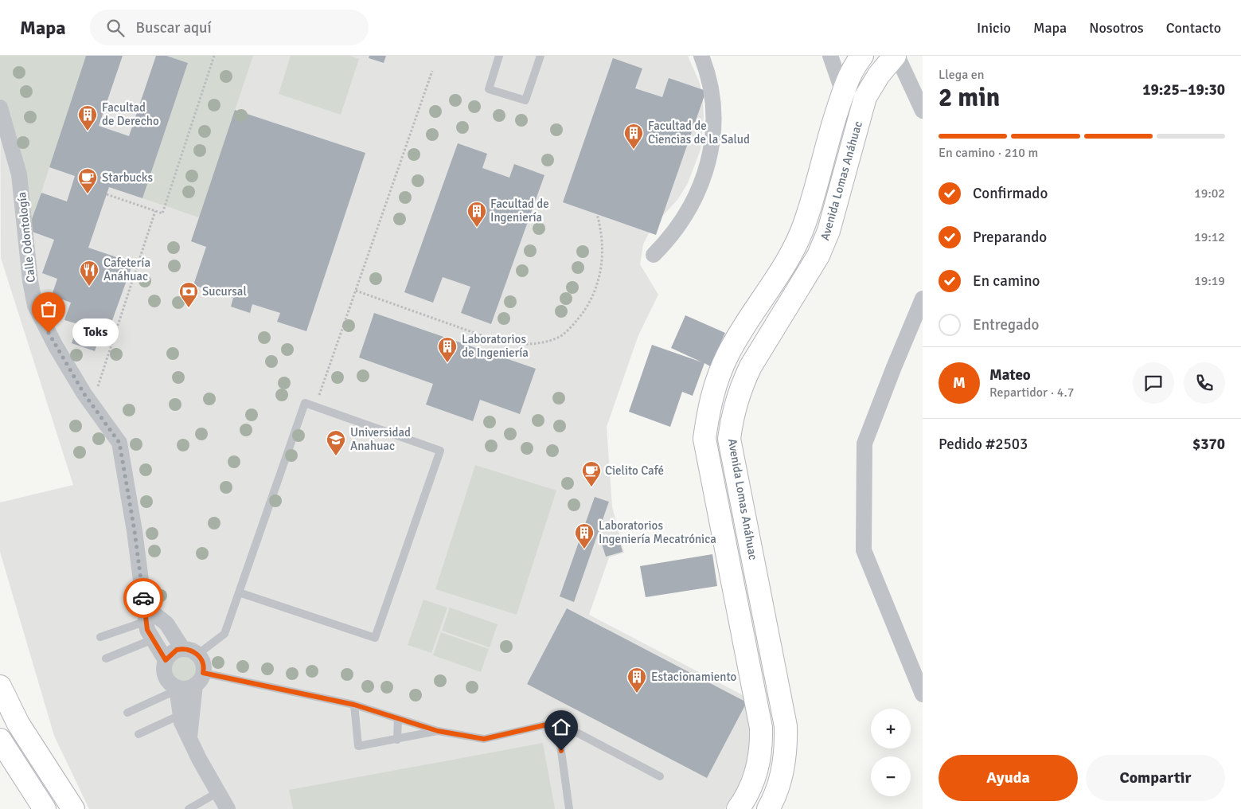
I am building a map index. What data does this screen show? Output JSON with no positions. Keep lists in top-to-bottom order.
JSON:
{
  "streets": {
    "main road": ["Avenida Lomas Anáhuac"],
    "street": ["Calle Odontología"]
  },
  "places": {
    "building": [
      "Facultad de Derecho",
      "Facultad de Ciencias de la Salud",
      "Facultad de Ingeniería",
      "Laboratorios de Ingeniería",
      "Laboratorios Ingeniería Mecatrónica",
      "Estacionamiento"
    ],
    "cafe": ["Starbucks", "Cielito Café"],
    "restaurant": ["Cafetería Anáhuac"],
    "bank": ["Sucursal"],
    "other": ["Toks"],
    "school or university": ["Universidad Anahuac"]
  },
  "page": {
    "header": "Mapa",
    "search": "Buscar aquí",
    "nav": [
      "Inicio",
      "Mapa",
      "Nosotros",
      "Contacto"
    ],
    "heading": ["2 min", "Llega en", "19:25–19:30"],
    "panel": [
      "Mateo",
      "Repartidor · 4.7",
      "Pedido #2503",
      "$370"
    ],
    "bar": "En camino · 210 m",
    "list": [
      ["Confirmado", "19:02"],
      ["Preparando", "19:12"],
      ["En camino", "19:19"],
      "Entregado"
    ],
    "bubble": "Toks",
    "round": "M",
    "map_buttons": ["+", "−"],
    "buttons": ["Ayuda", "Compartir"]
  }
}
